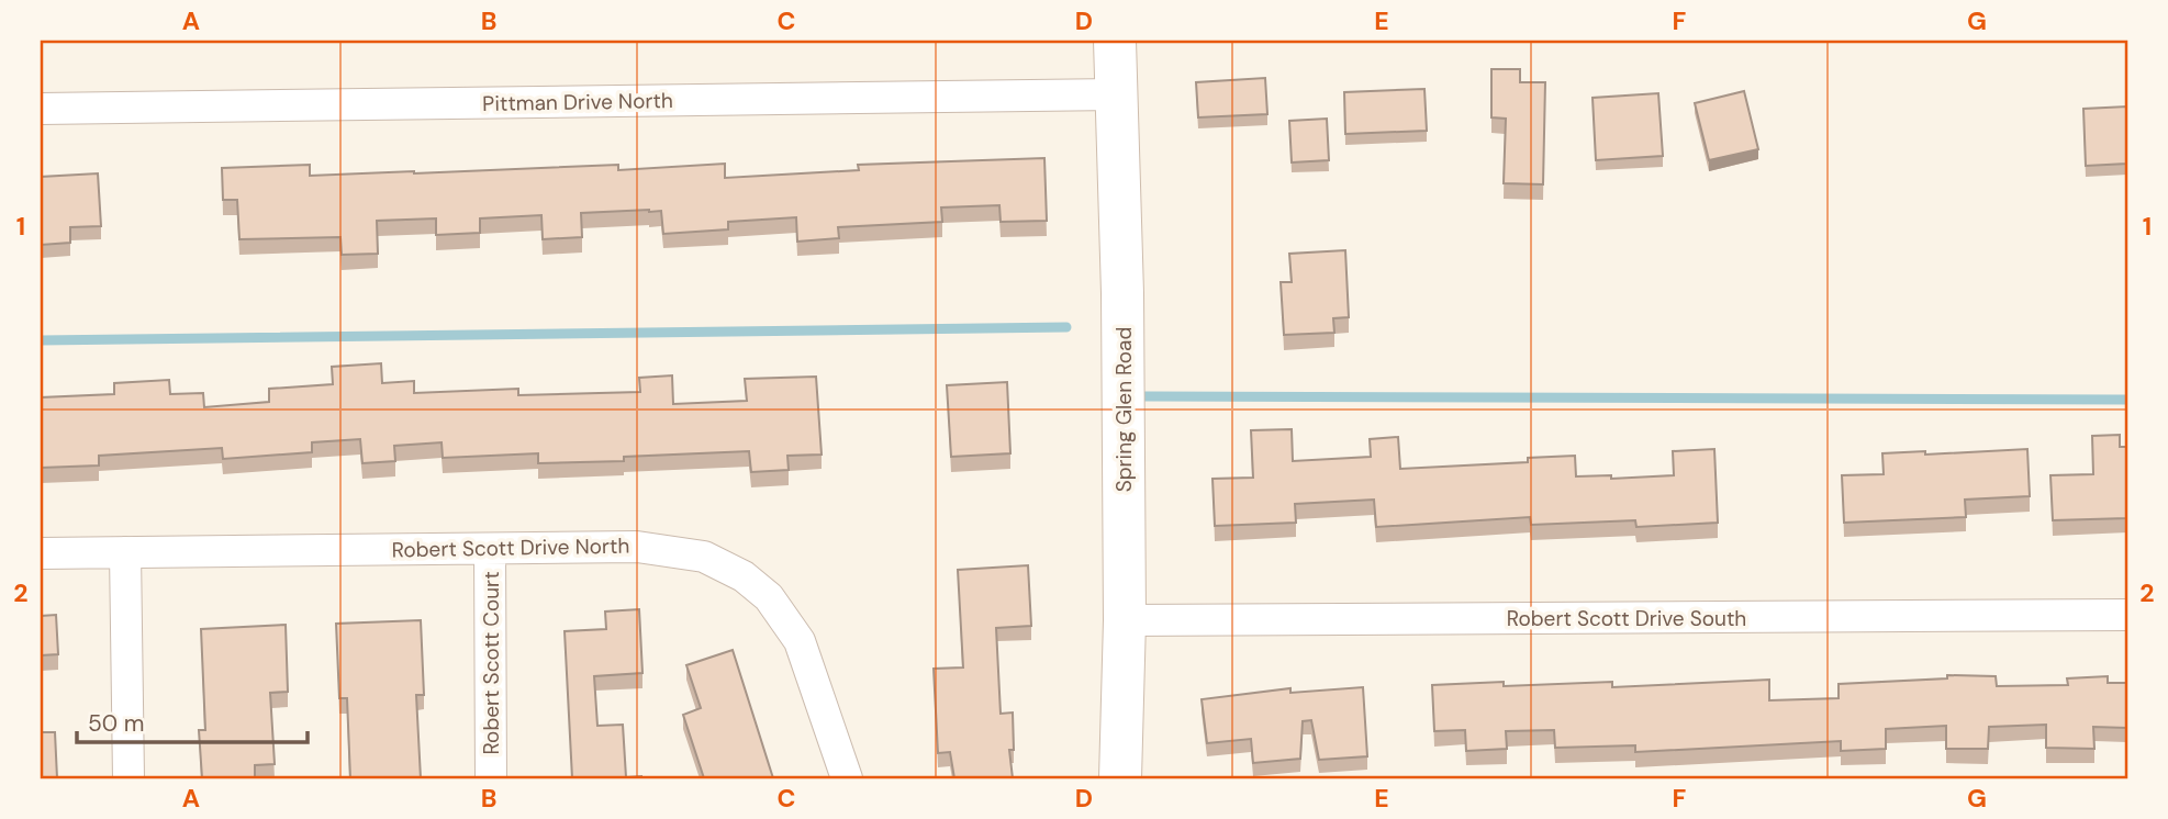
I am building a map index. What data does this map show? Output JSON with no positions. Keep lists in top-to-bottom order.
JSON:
{
  "streets": {
    "street": [
      "Pittman Drive North",
      "Spring Glen Road",
      "Robert Scott Drive North",
      "Robert Scott Drive South",
      "Robert Scott Court"
    ]
  },
  "crossings": [
    ["Pittman Drive North", "Spring Glen Road"],
    ["Spring Glen Road", "Robert Scott Drive South"],
    ["Robert Scott Drive North", "Robert Scott Court"]
  ],
  "scale_bar": "50 m",
  "grid": {
    "columns": [
      "A",
      "B",
      "C",
      "D",
      "E",
      "F",
      "G"
    ],
    "rows": ["1", "2"]
  }
}
